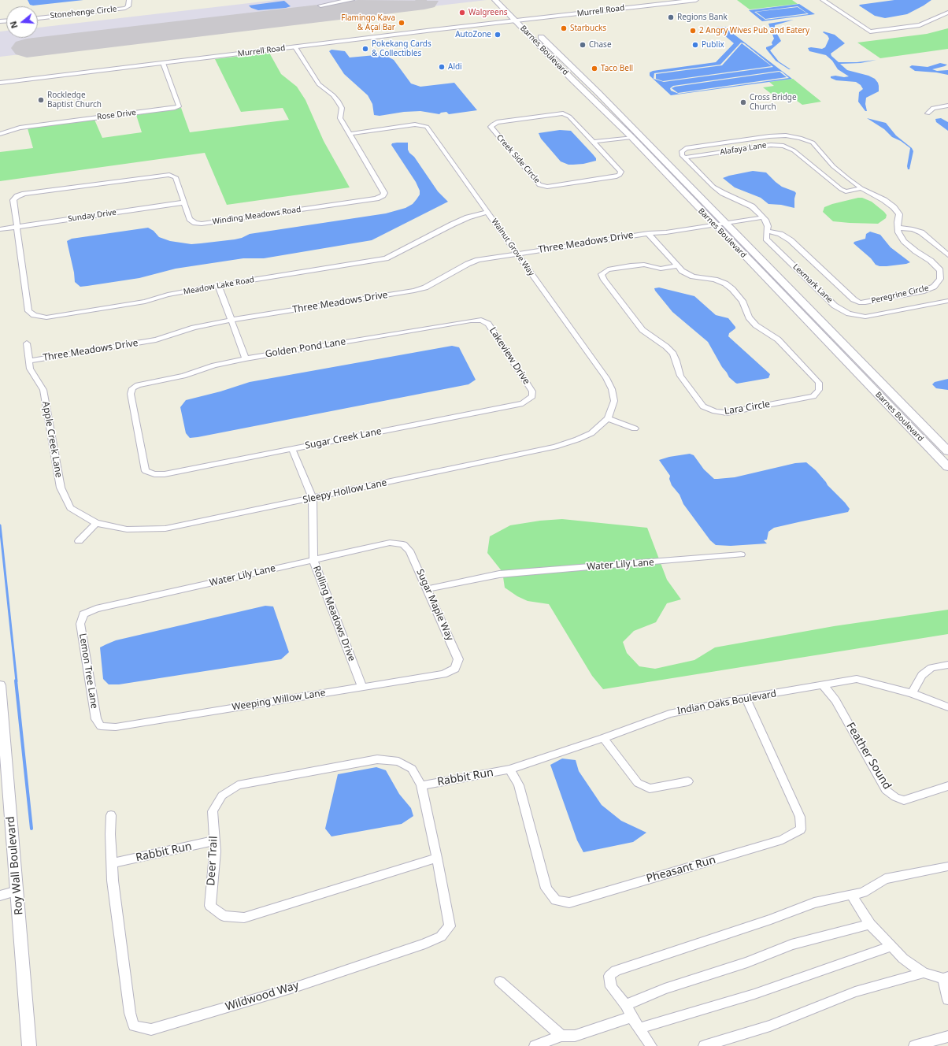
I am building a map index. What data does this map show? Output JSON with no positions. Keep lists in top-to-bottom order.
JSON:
{
  "streets": {
    "main road": ["Barnes Boulevard"],
    "street": [
      "Murrell Road",
      "Stonehenge Circle",
      "Rose Drive",
      "Alafaya Lane",
      "Creek Side Circle",
      "Sunday Drive",
      "Winding Meadows Road",
      "Three Meadows Drive",
      "Walnut Grove Way",
      "Lexmark Lane",
      "Meadow Lake Road",
      "Peregrine Circle",
      "Golden Pond Lane",
      "Lakeview Drive",
      "Lara Circle",
      "Sugar Creek Lane",
      "Apple Creek Lane",
      "Sleepy Hollow Lane",
      "Water Lily Lane",
      "Sugar Maple Way",
      "Rolling Meadows Drive",
      "Lemon Tree Lane",
      "Weeping Willow Lane",
      "Indian Oaks Boulevard",
      "Feather Sound",
      "Rabbit Run",
      "Deer Trail",
      "Roy Wall Boulevard",
      "Pheasant Run",
      "Wildwood Way"
    ]
  },
  "crossings": [
    ["Murrell Road", "Barnes Boulevard"],
    ["Murrell Road", "Rose Drive"],
    ["Murrell Road", "Winding Meadows Road"],
    ["Barnes Boulevard", "Three Meadows Drive"],
    ["Alafaya Lane", "Peregrine Circle"],
    ["Sunday Drive", "Winding Meadows Road"],
    ["Sunday Drive", "Meadow Lake Road"],
    ["Winding Meadows Road", "Walnut Grove Way"],
    ["Winding Meadows Road", "Meadow Lake Road"],
    ["Three Meadows Drive", "Walnut Grove Way"],
    ["Three Meadows Drive", "Lara Circle"],
    ["Three Meadows Drive", "Apple Creek Lane"],
    ["Walnut Grove Way", "Meadow Lake Road"],
    ["Walnut Grove Way", "Sleepy Hollow Lane"],
    ["Lexmark Lane", "Peregrine Circle"],
    ["Golden Pond Lane", "Lakeview Drive"],
    ["Golden Pond Lane", "Sugar Creek Lane"],
    ["Lakeview Drive", "Sugar Creek Lane"],
    ["Sugar Creek Lane", "Rolling Meadows Drive"],
    ["Apple Creek Lane", "Sleepy Hollow Lane"],
    ["Sleepy Hollow Lane", "Rolling Meadows Drive"],
    ["Water Lily Lane", "Sugar Maple Way"],
    ["Water Lily Lane", "Rolling Meadows Drive"],
    ["Water Lily Lane", "Lemon Tree Lane"],
    ["Sugar Maple Way", "Weeping Willow Lane"],
    ["Rolling Meadows Drive", "Weeping Willow Lane"],
    ["Lemon Tree Lane", "Weeping Willow Lane"],
    ["Indian Oaks Boulevard", "Feather Sound"],
    ["Indian Oaks Boulevard", "Rabbit Run"],
    ["Indian Oaks Boulevard", "Pheasant Run"],
    ["Rabbit Run", "Deer Trail"],
    ["Rabbit Run", "Pheasant Run"],
    ["Rabbit Run", "Wildwood Way"],
    ["Deer Trail", "Wildwood Way"]
  ],
  "places": [
    "Walgreens",
    "Regions Bank",
    "Flamingo Kava & Açaí Bar",
    "Starbucks",
    "2 Angry Wives Pub and Eatery",
    "AutoZone",
    "Chase",
    "Publix",
    "Pokekang Cards & Collectibles",
    "Aldi",
    "Taco Bell",
    "Rockledge Baptist Church",
    "Cross Bridge Church"
  ],
  "north": "left"
}
